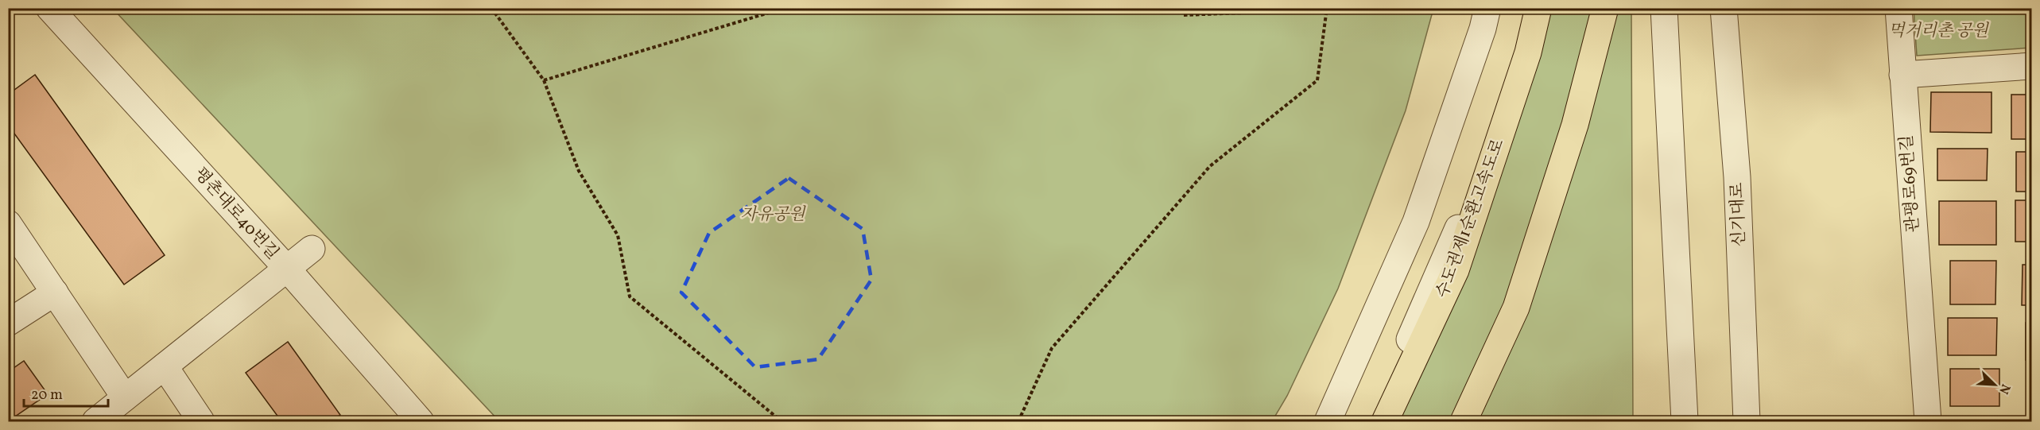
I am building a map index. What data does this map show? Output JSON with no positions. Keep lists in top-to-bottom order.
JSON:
{
  "streets": {
    "highway": ["수도권제1순환고속도로"],
    "street": ["관평로69번길", "평촌대로40번길", "신기대로"]
  },
  "parks": ["먹거리촌 공원", "자유공원"],
  "scale_bar": "20 m",
  "north": "bottom right"
}
